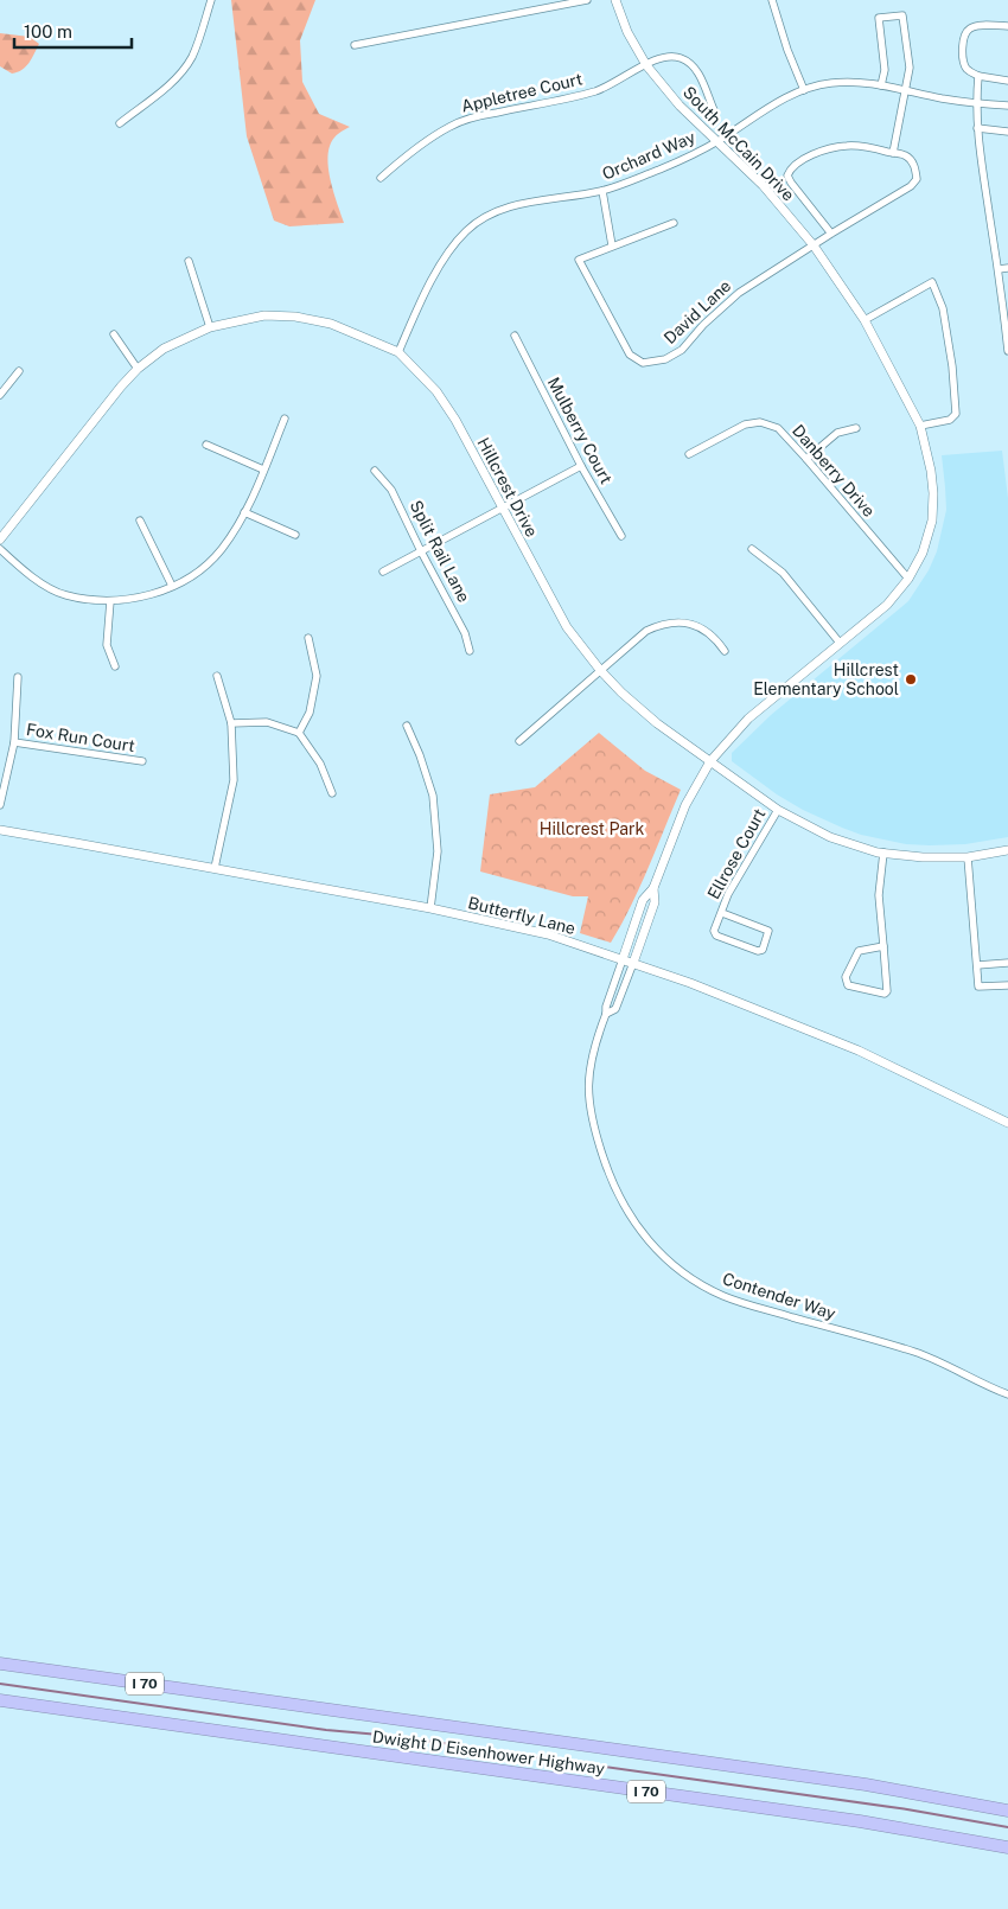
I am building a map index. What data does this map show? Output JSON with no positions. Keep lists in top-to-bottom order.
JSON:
{
  "streets": {
    "highway": ["I 70", "Dwight D Eisenhower Highway"],
    "street": [
      "Appletree Court",
      "South McCain Drive",
      "Orchard Way",
      "David Lane",
      "Mulberry Court",
      "Danberry Drive",
      "Hillcrest Drive",
      "Split Rail Lane",
      "Fox Run Court",
      "Ellrose Court",
      "Butterfly Lane",
      "Contender Way"
    ]
  },
  "crossings": [
    ["Appletree Court", "South McCain Drive"],
    ["South McCain Drive", "Orchard Way"],
    ["South McCain Drive", "David Lane"],
    ["South McCain Drive", "Danberry Drive"],
    ["South McCain Drive", "Hillcrest Drive"],
    ["South McCain Drive", "Butterfly Lane"],
    ["South McCain Drive", "Contender Way"],
    ["Orchard Way", "Hillcrest Drive"],
    ["Hillcrest Drive", "Ellrose Court"],
    ["Butterfly Lane", "Contender Way"]
  ],
  "parks": ["Hillcrest Park"],
  "places": ["Hillcrest Elementary School"],
  "scale_bar": "100 m"
}
